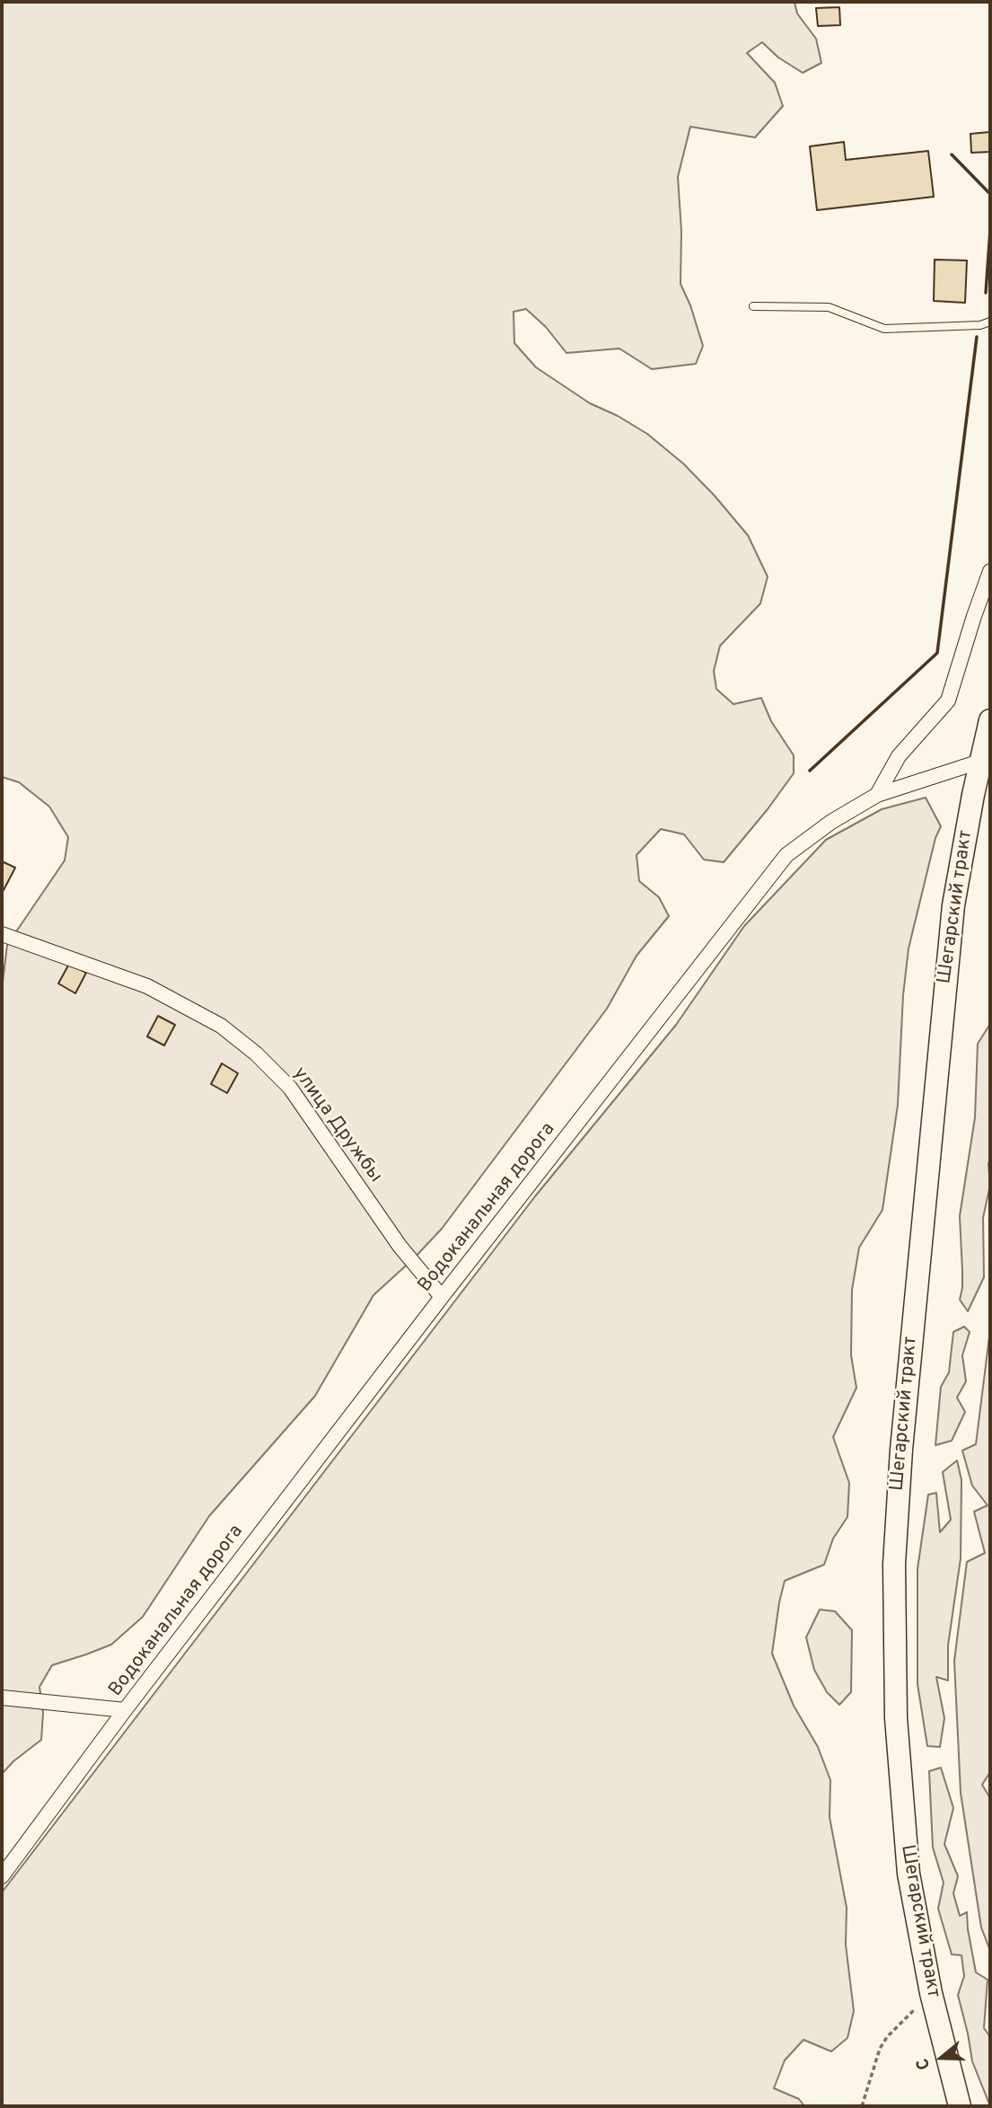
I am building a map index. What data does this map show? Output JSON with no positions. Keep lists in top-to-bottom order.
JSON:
{
  "streets": {
    "main road": ["Шегарский тракт"],
    "street": ["улица Дружбы", "Водоканальная дорога"]
  },
  "crossings": [
    ["Шегарский тракт", "Водоканальная дорога"],
    ["улица Дружбы", "Водоканальная дорога"]
  ],
  "north": "left"
}
